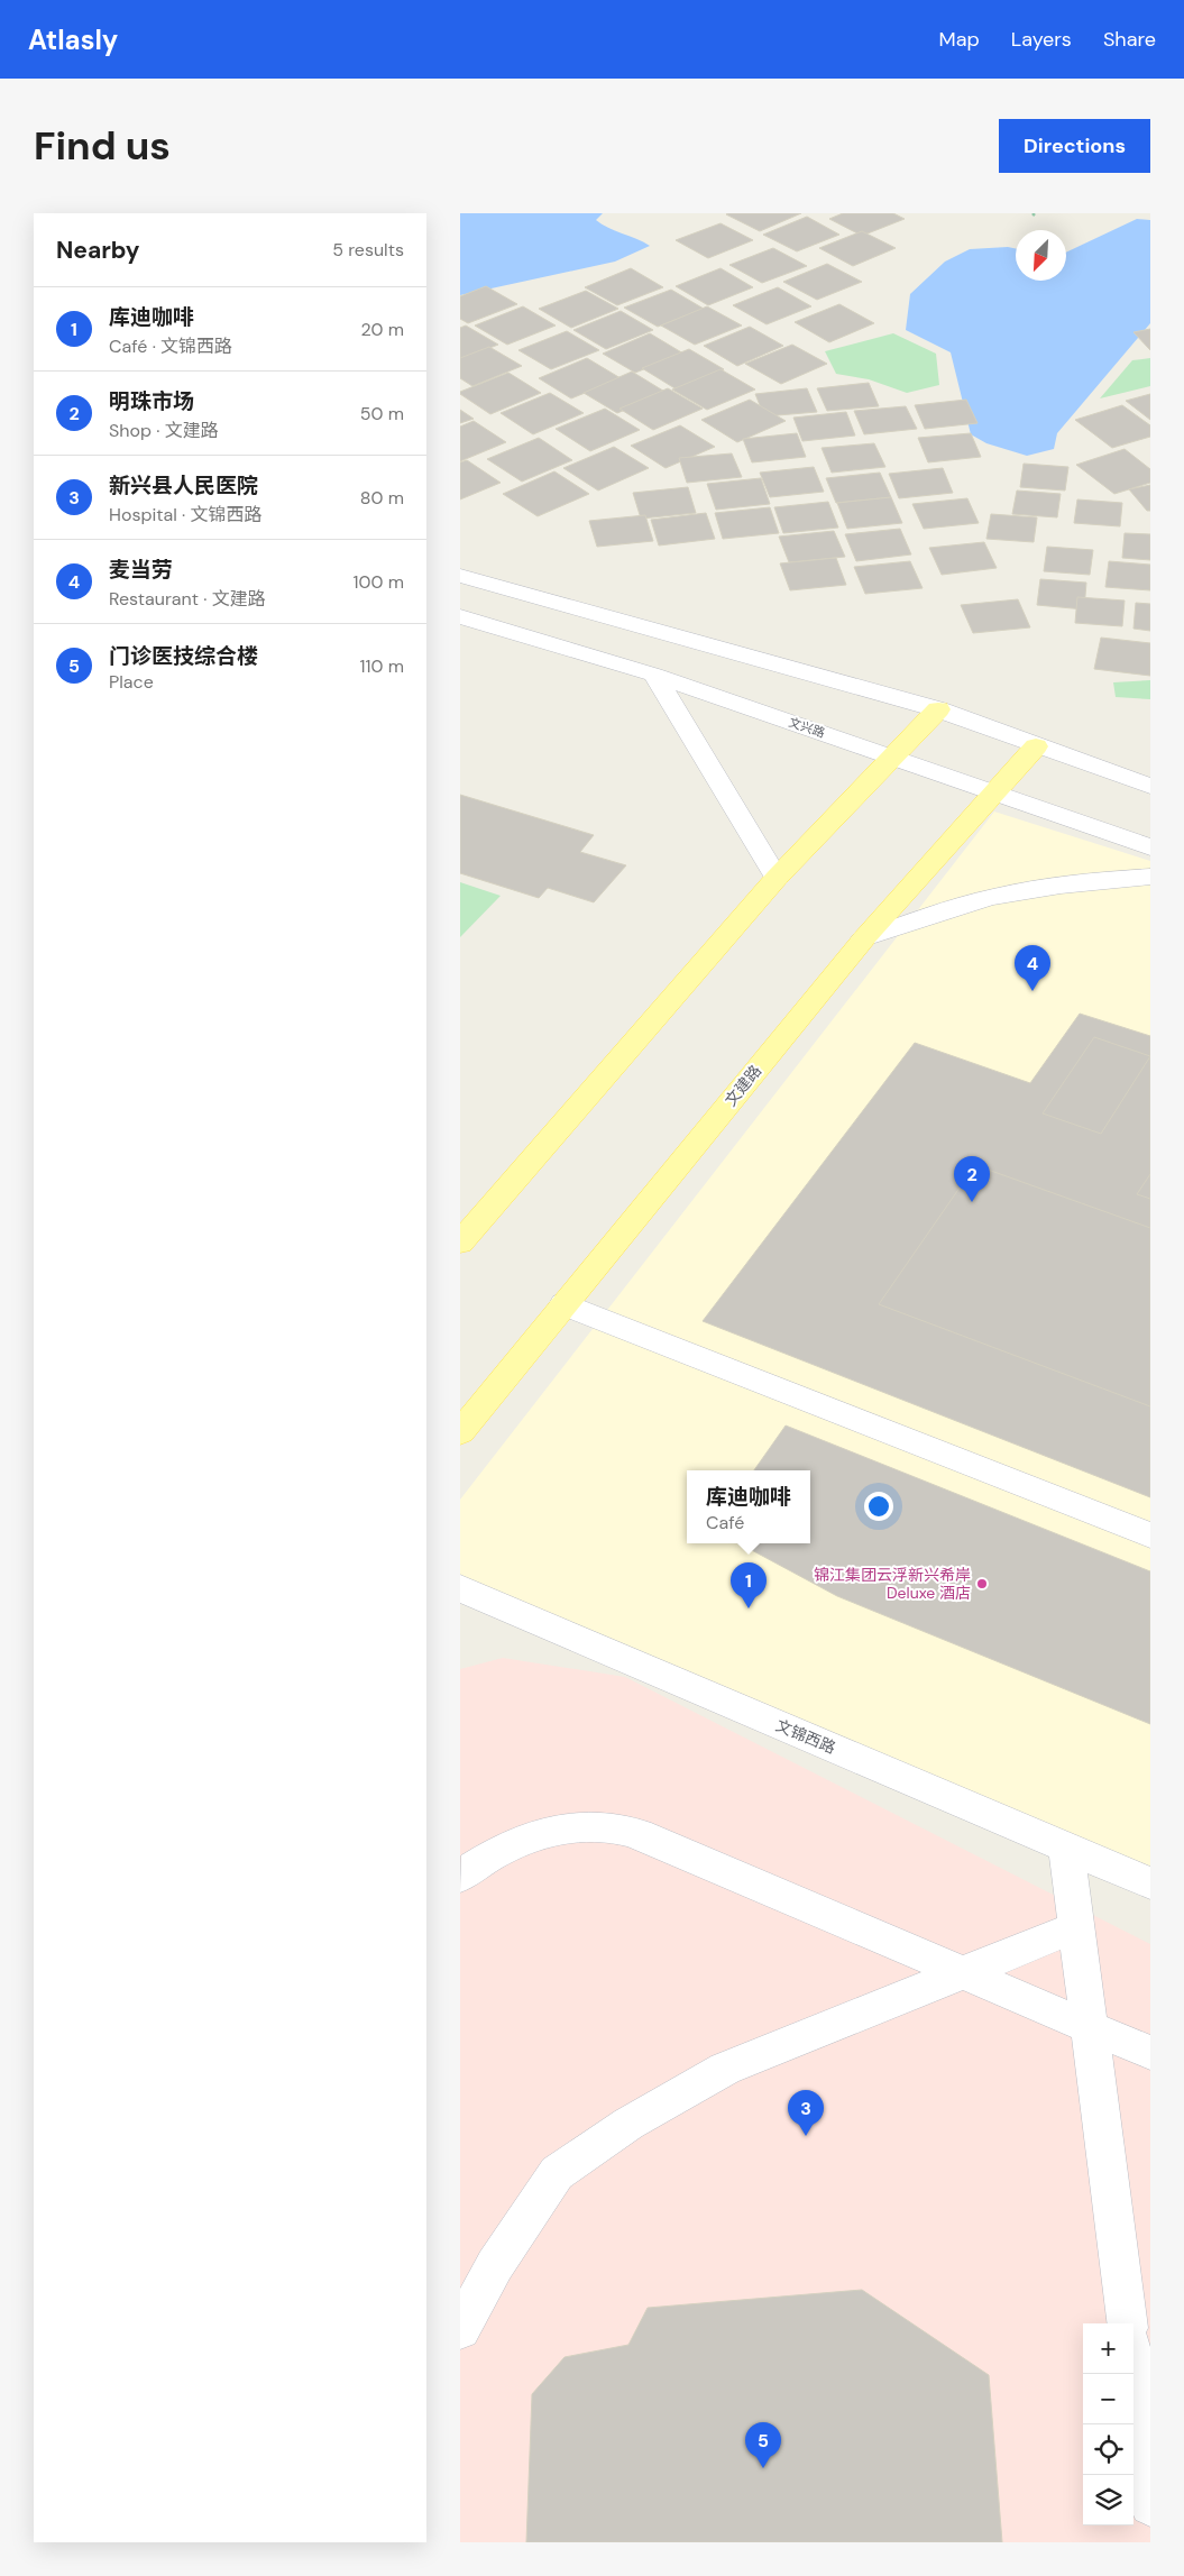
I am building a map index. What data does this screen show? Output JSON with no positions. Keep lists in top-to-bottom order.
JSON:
{
  "streets": {
    "main road": ["文建路"],
    "street": ["文兴路", "文锦西路"]
  },
  "crossings": [
    ["文兴路", "文建路"]
  ],
  "places": ["锦江集团云浮新兴希岸 Deluxe 酒店"],
  "north": "bottom left",
  "page": {
    "header": "Atlasly",
    "nav": ["Map", "Layers", "Share"],
    "buttons": "Directions",
    "title": "Find us",
    "heading": ["Nearby", "5 results"],
    "list": [
      {
        "mark": "1",
        "name": "库迪咖啡",
        "note": "Café · 文锦西路",
        "value": "20 m"
      },
      {
        "mark": "2",
        "name": "明珠市场",
        "note": "Shop · 文建路",
        "value": "50 m"
      },
      {
        "mark": "3",
        "name": "新兴县人民医院",
        "note": "Hospital · 文锦西路",
        "value": "80 m"
      },
      {
        "mark": "4",
        "name": "麦当劳",
        "note": "Restaurant · 文建路",
        "value": "100 m"
      },
      {
        "mark": "5",
        "name": "门诊医技综合楼",
        "note": "Place",
        "value": "110 m"
      }
    ],
    "pins": [
      "4",
      "2",
      "1",
      "3",
      "5"
    ],
    "popup": ["库迪咖啡", "Café"],
    "map_buttons": ["+", "−"]
  }
}
